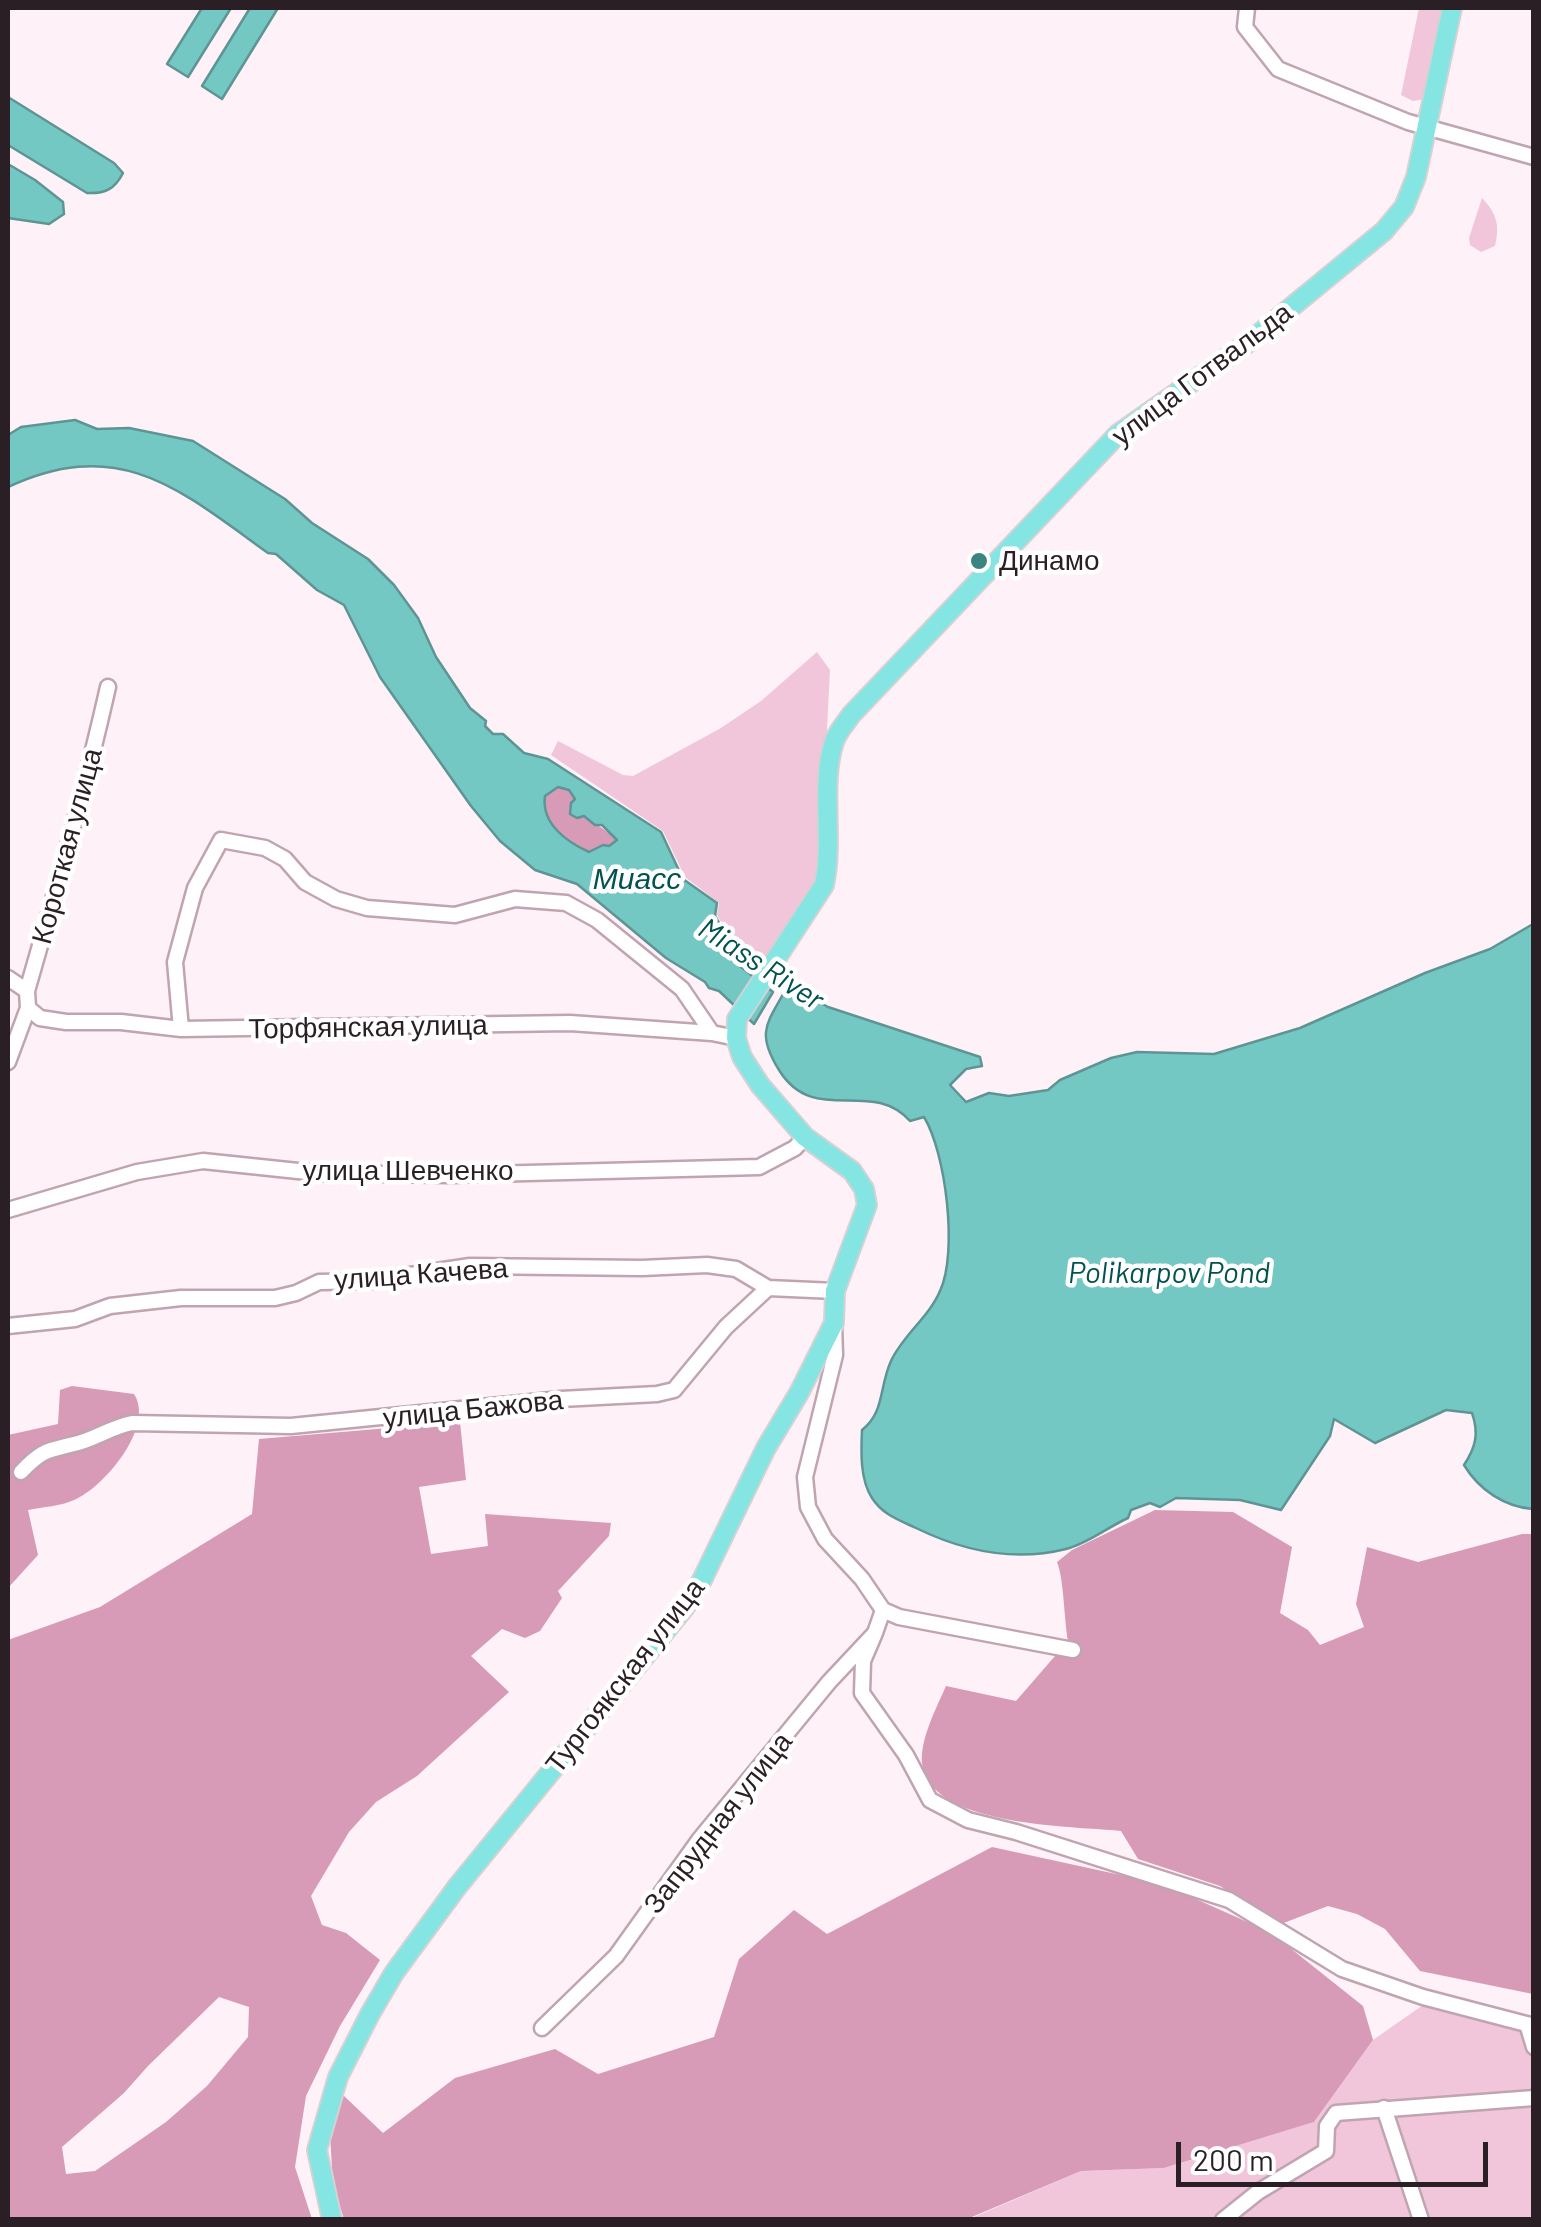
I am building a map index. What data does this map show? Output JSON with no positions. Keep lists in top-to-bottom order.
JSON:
{
  "streets": {
    "main road": ["улица Готвальда", "Тургоякская улица"],
    "street": [
      "Короткая улица",
      "Торфянская улица",
      "улица Шевченко",
      "улица Качева",
      "улица Бажова",
      "Запрудная улица"
    ]
  },
  "crossings": [
    ["улица Готвальда", "Торфянская улица"],
    ["улица Готвальда", "Тургоякская улица"],
    ["Короткая улица", "Торфянская улица"],
    ["Торфянская улица", "Тургоякская улица"],
    ["улица Шевченко", "Тургоякская улица"],
    ["улица Качева", "улица Бажова"],
    ["улица Качева", "Тургоякская улица"]
  ],
  "water": ["Миасс", "Miass River", "Polikarpov Pond"],
  "places": ["Динамо"],
  "scale_bar": "200 m"
}
